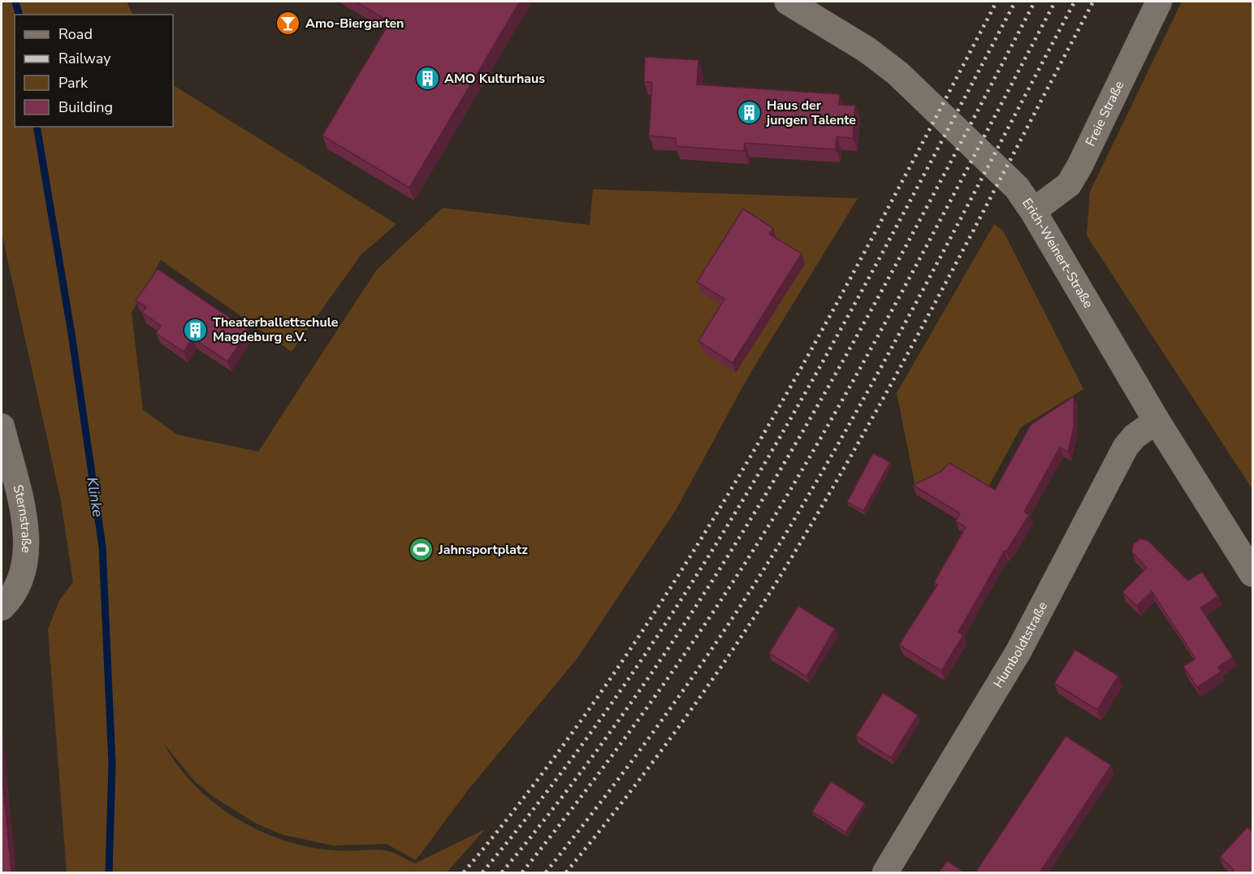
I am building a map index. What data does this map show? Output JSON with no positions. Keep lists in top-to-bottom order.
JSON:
{
  "streets": {
    "main road": ["Erich-Weinert-Straße"],
    "street": ["Freie Straße", "Sternstraße", "Humboldtstraße"]
  },
  "crossings": [
    ["Freie Straße", "Erich-Weinert-Straße"],
    ["Erich-Weinert-Straße", "Humboldtstraße"]
  ],
  "water": ["Klinke"],
  "places": {
    "bar": ["Amo-Biergarten"],
    "building": ["AMO Kulturhaus", "Haus der jungen Talente", "Theaterballettschule Magdeburg e.V."],
    "sports": ["Jahnsportplatz"]
  },
  "legend": [
    "Road",
    "Railway",
    "Park",
    "Building"
  ]
}
